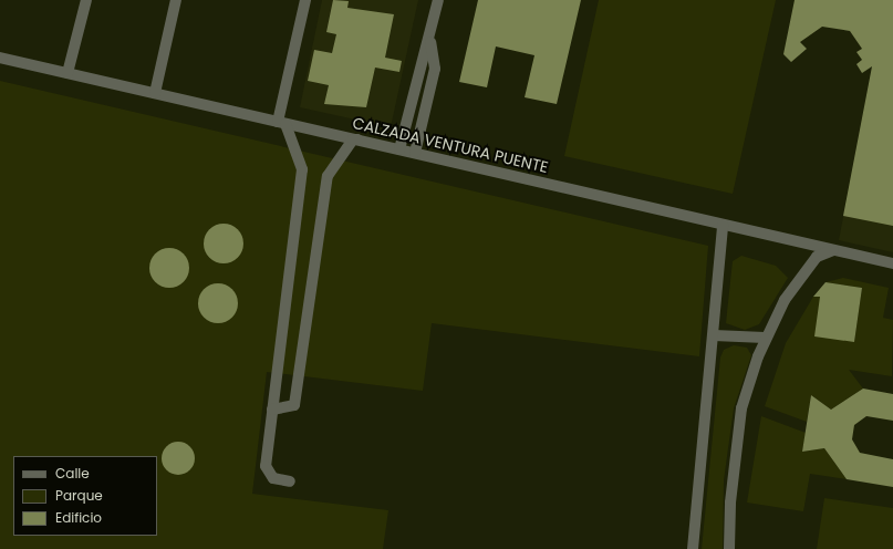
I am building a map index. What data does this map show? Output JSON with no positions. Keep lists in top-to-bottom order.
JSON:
{
  "streets": {
    "street": ["CALZADA VENTURA PUENTE"]
  },
  "legend": ["Calle", "Parque", "Edificio"]
}
